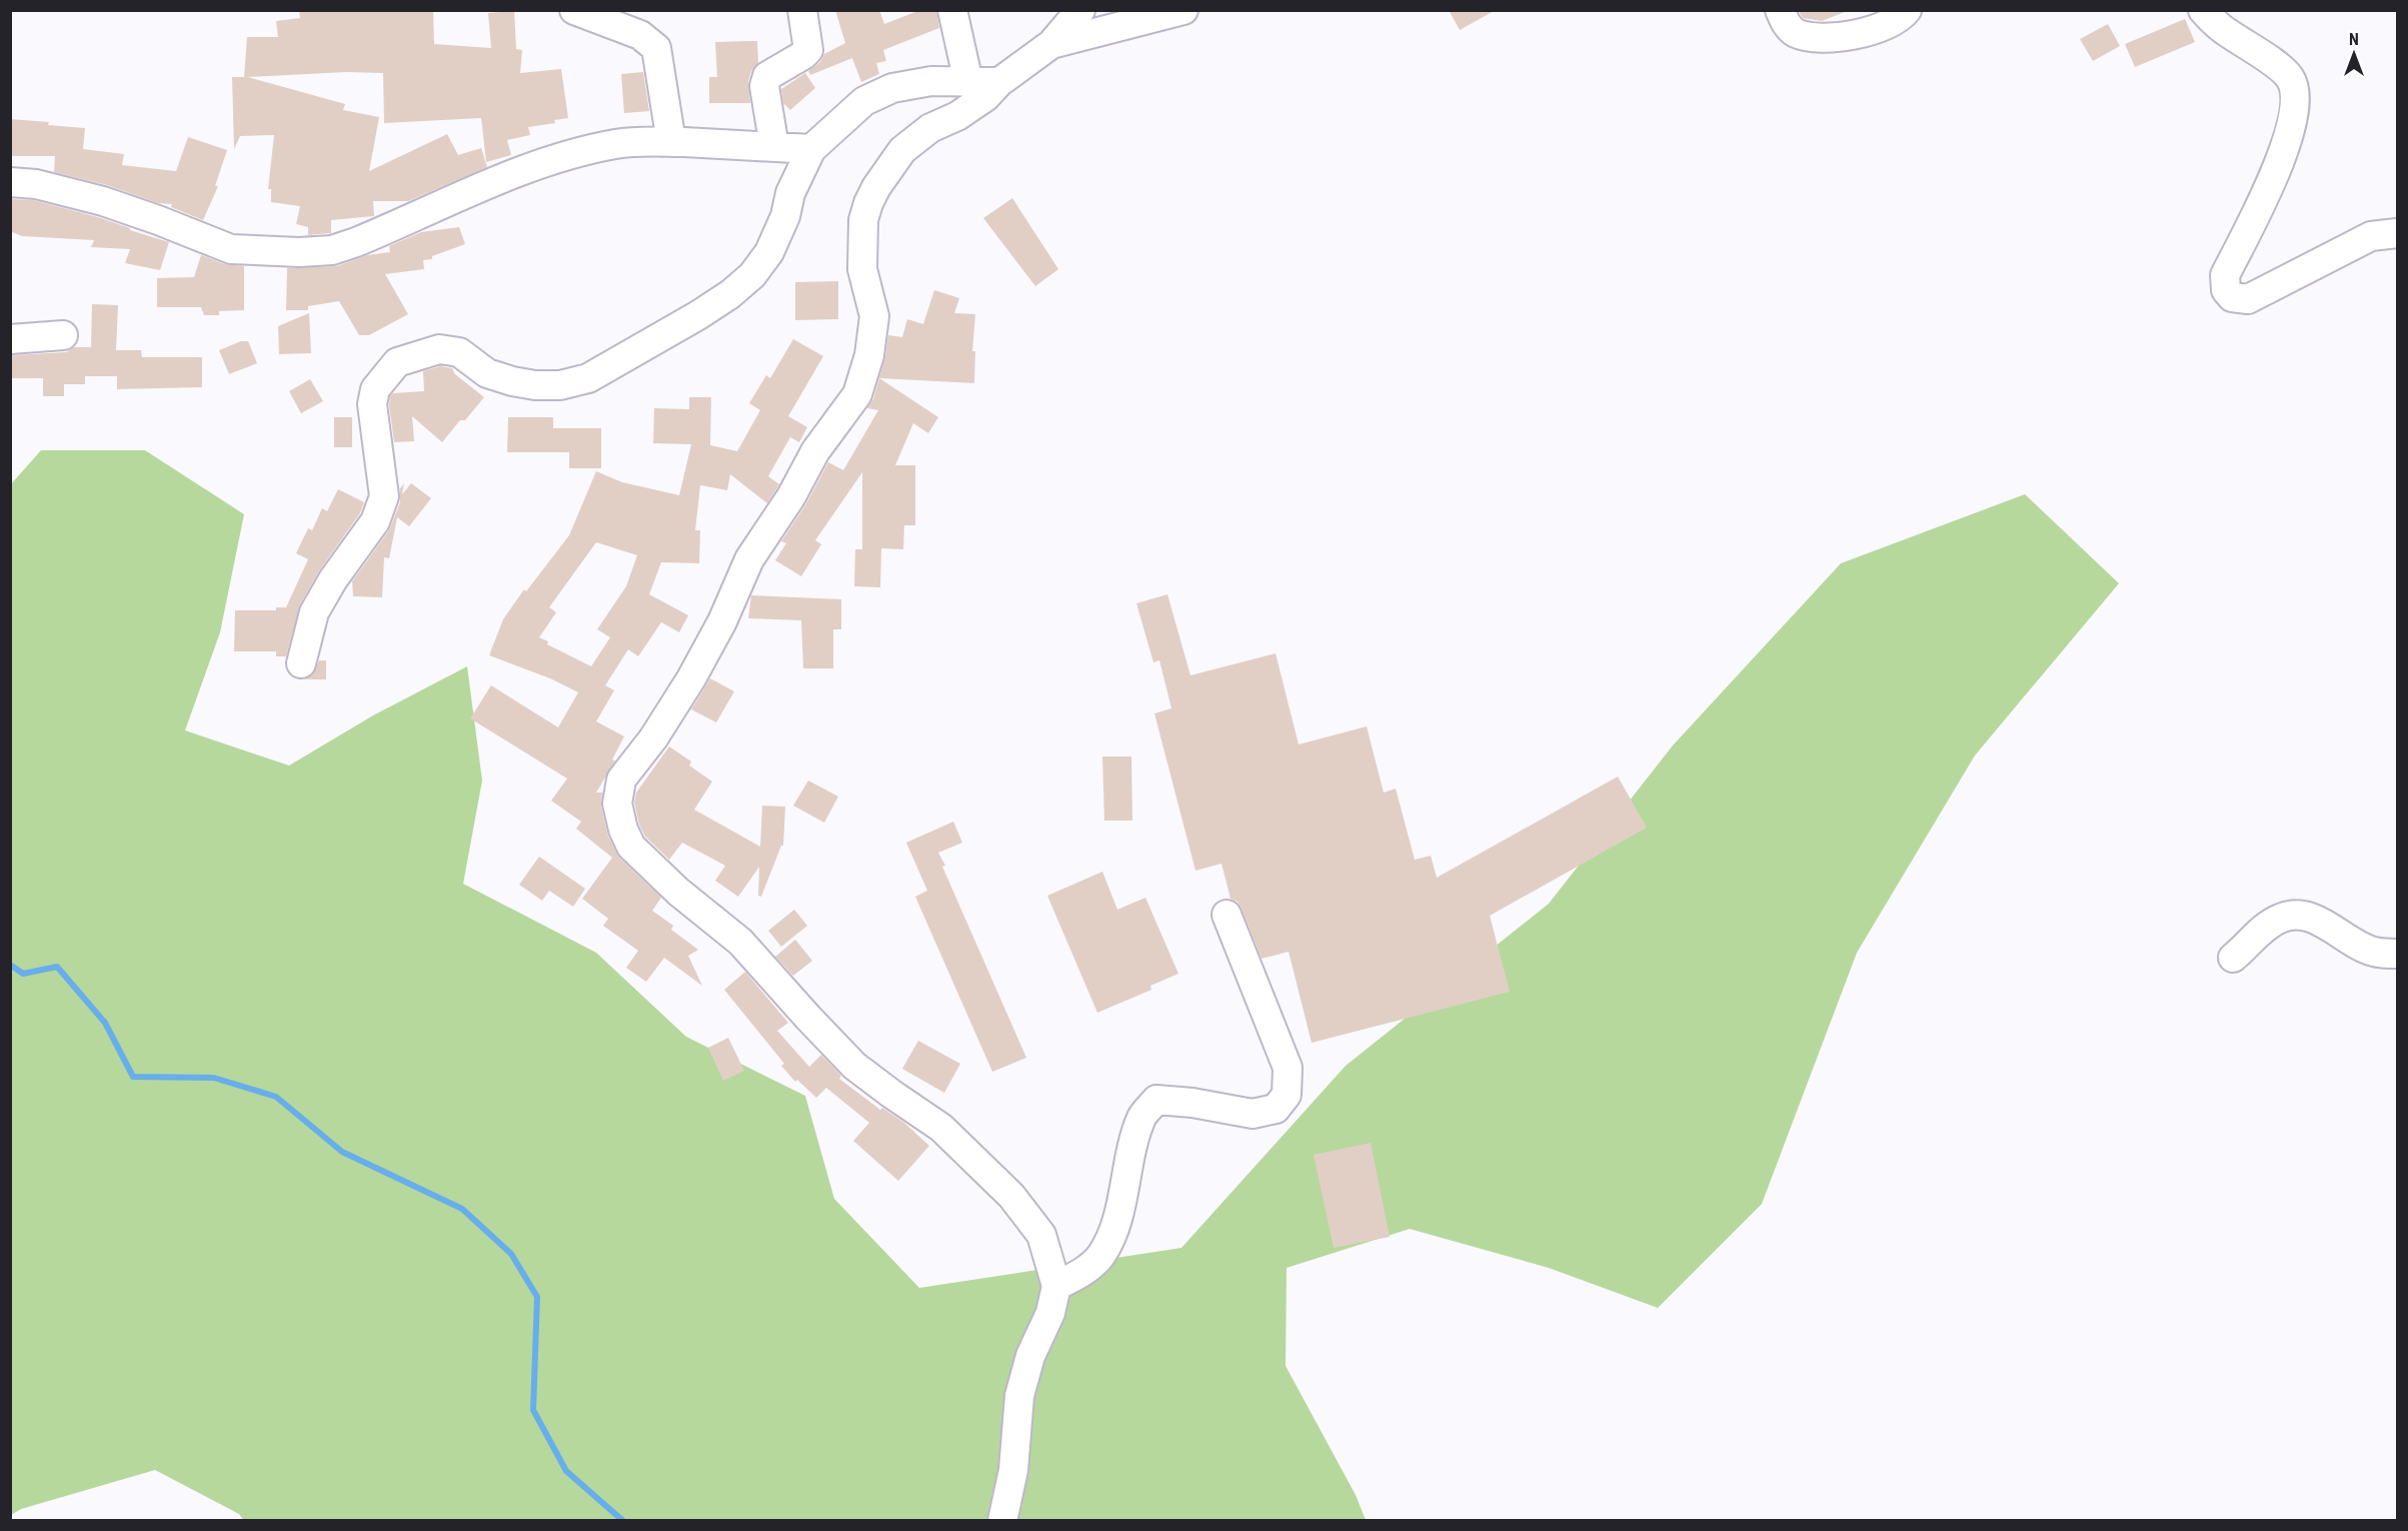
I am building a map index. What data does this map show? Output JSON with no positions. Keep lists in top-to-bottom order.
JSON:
{
  "north": "top"
}
